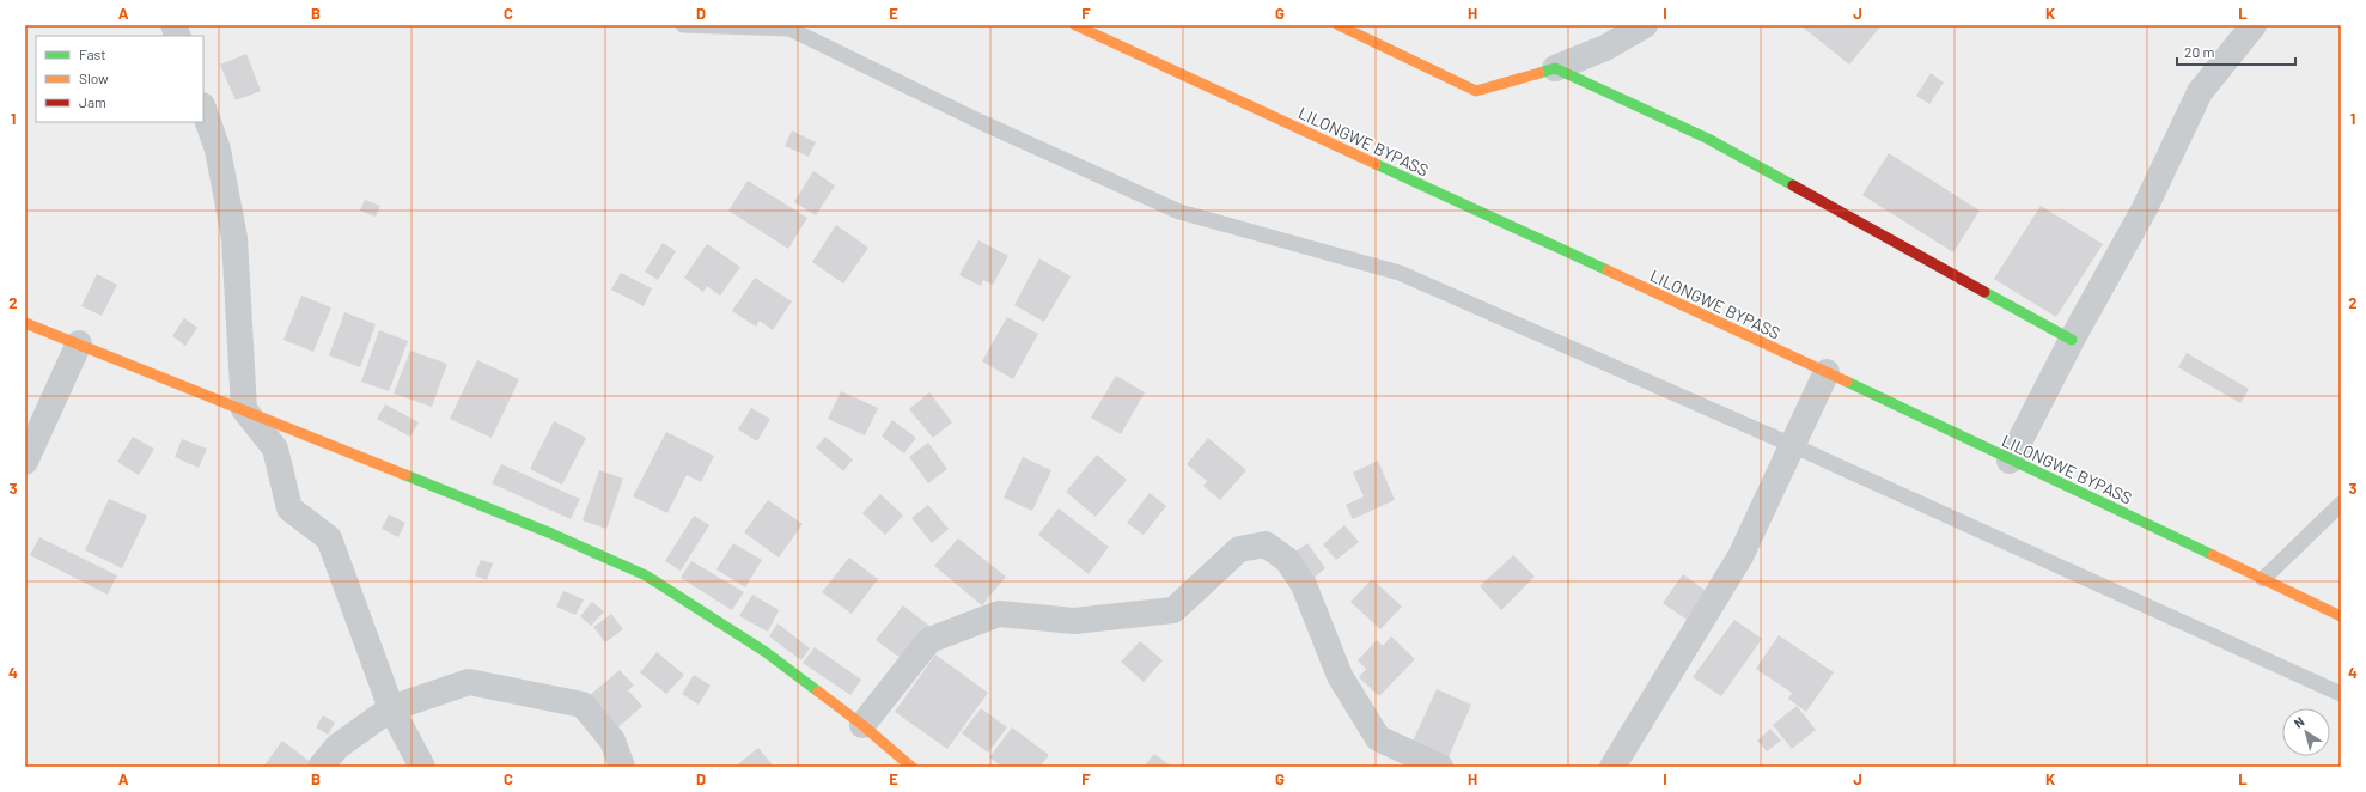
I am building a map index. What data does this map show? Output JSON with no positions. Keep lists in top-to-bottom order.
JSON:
{
  "streets": {
    "street": ["LILONGWE BYPASS"]
  },
  "legend": ["Fast", "Slow", "Jam"],
  "scale_bar": "20 m",
  "north": "top left",
  "grid": {
    "columns": [
      "A",
      "B",
      "C",
      "D",
      "E",
      "F",
      "G",
      "H",
      "I",
      "J",
      "K",
      "L"
    ],
    "rows": [
      "1",
      "2",
      "3",
      "4"
    ]
  }
}
